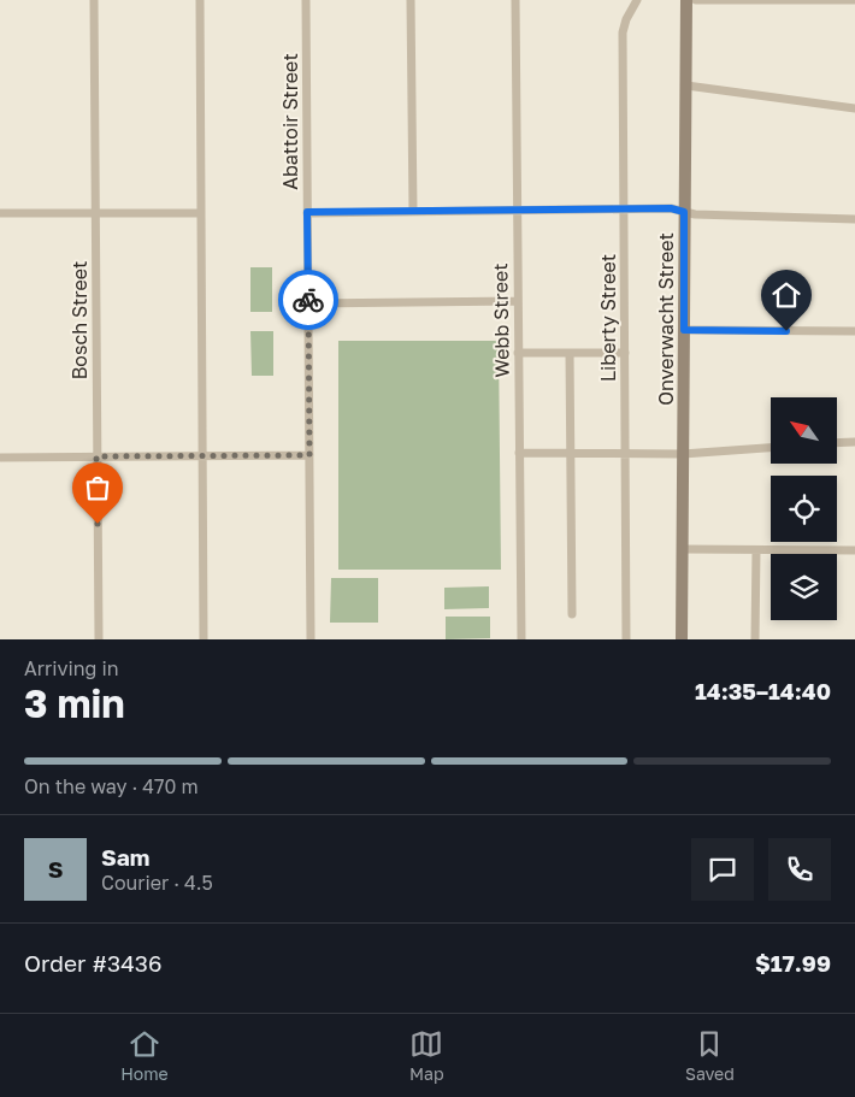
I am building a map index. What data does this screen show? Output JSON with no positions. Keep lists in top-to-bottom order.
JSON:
{
  "streets": {
    "street": [
      "Abattoir Street",
      "Liberty Street",
      "Onverwacht Street",
      "Bosch Street",
      "Webb Street"
    ]
  },
  "north": "top left",
  "page": {
    "heading": ["3 min", "Arriving in", "14:35–14:40"],
    "panel": [
      "Sam",
      "Courier · 4.5",
      "Order #3436",
      "$17.99"
    ],
    "bar": "On the way · 470 m",
    "round": "S",
    "tabs": ["Home", "Map", "Saved"]
  }
}
